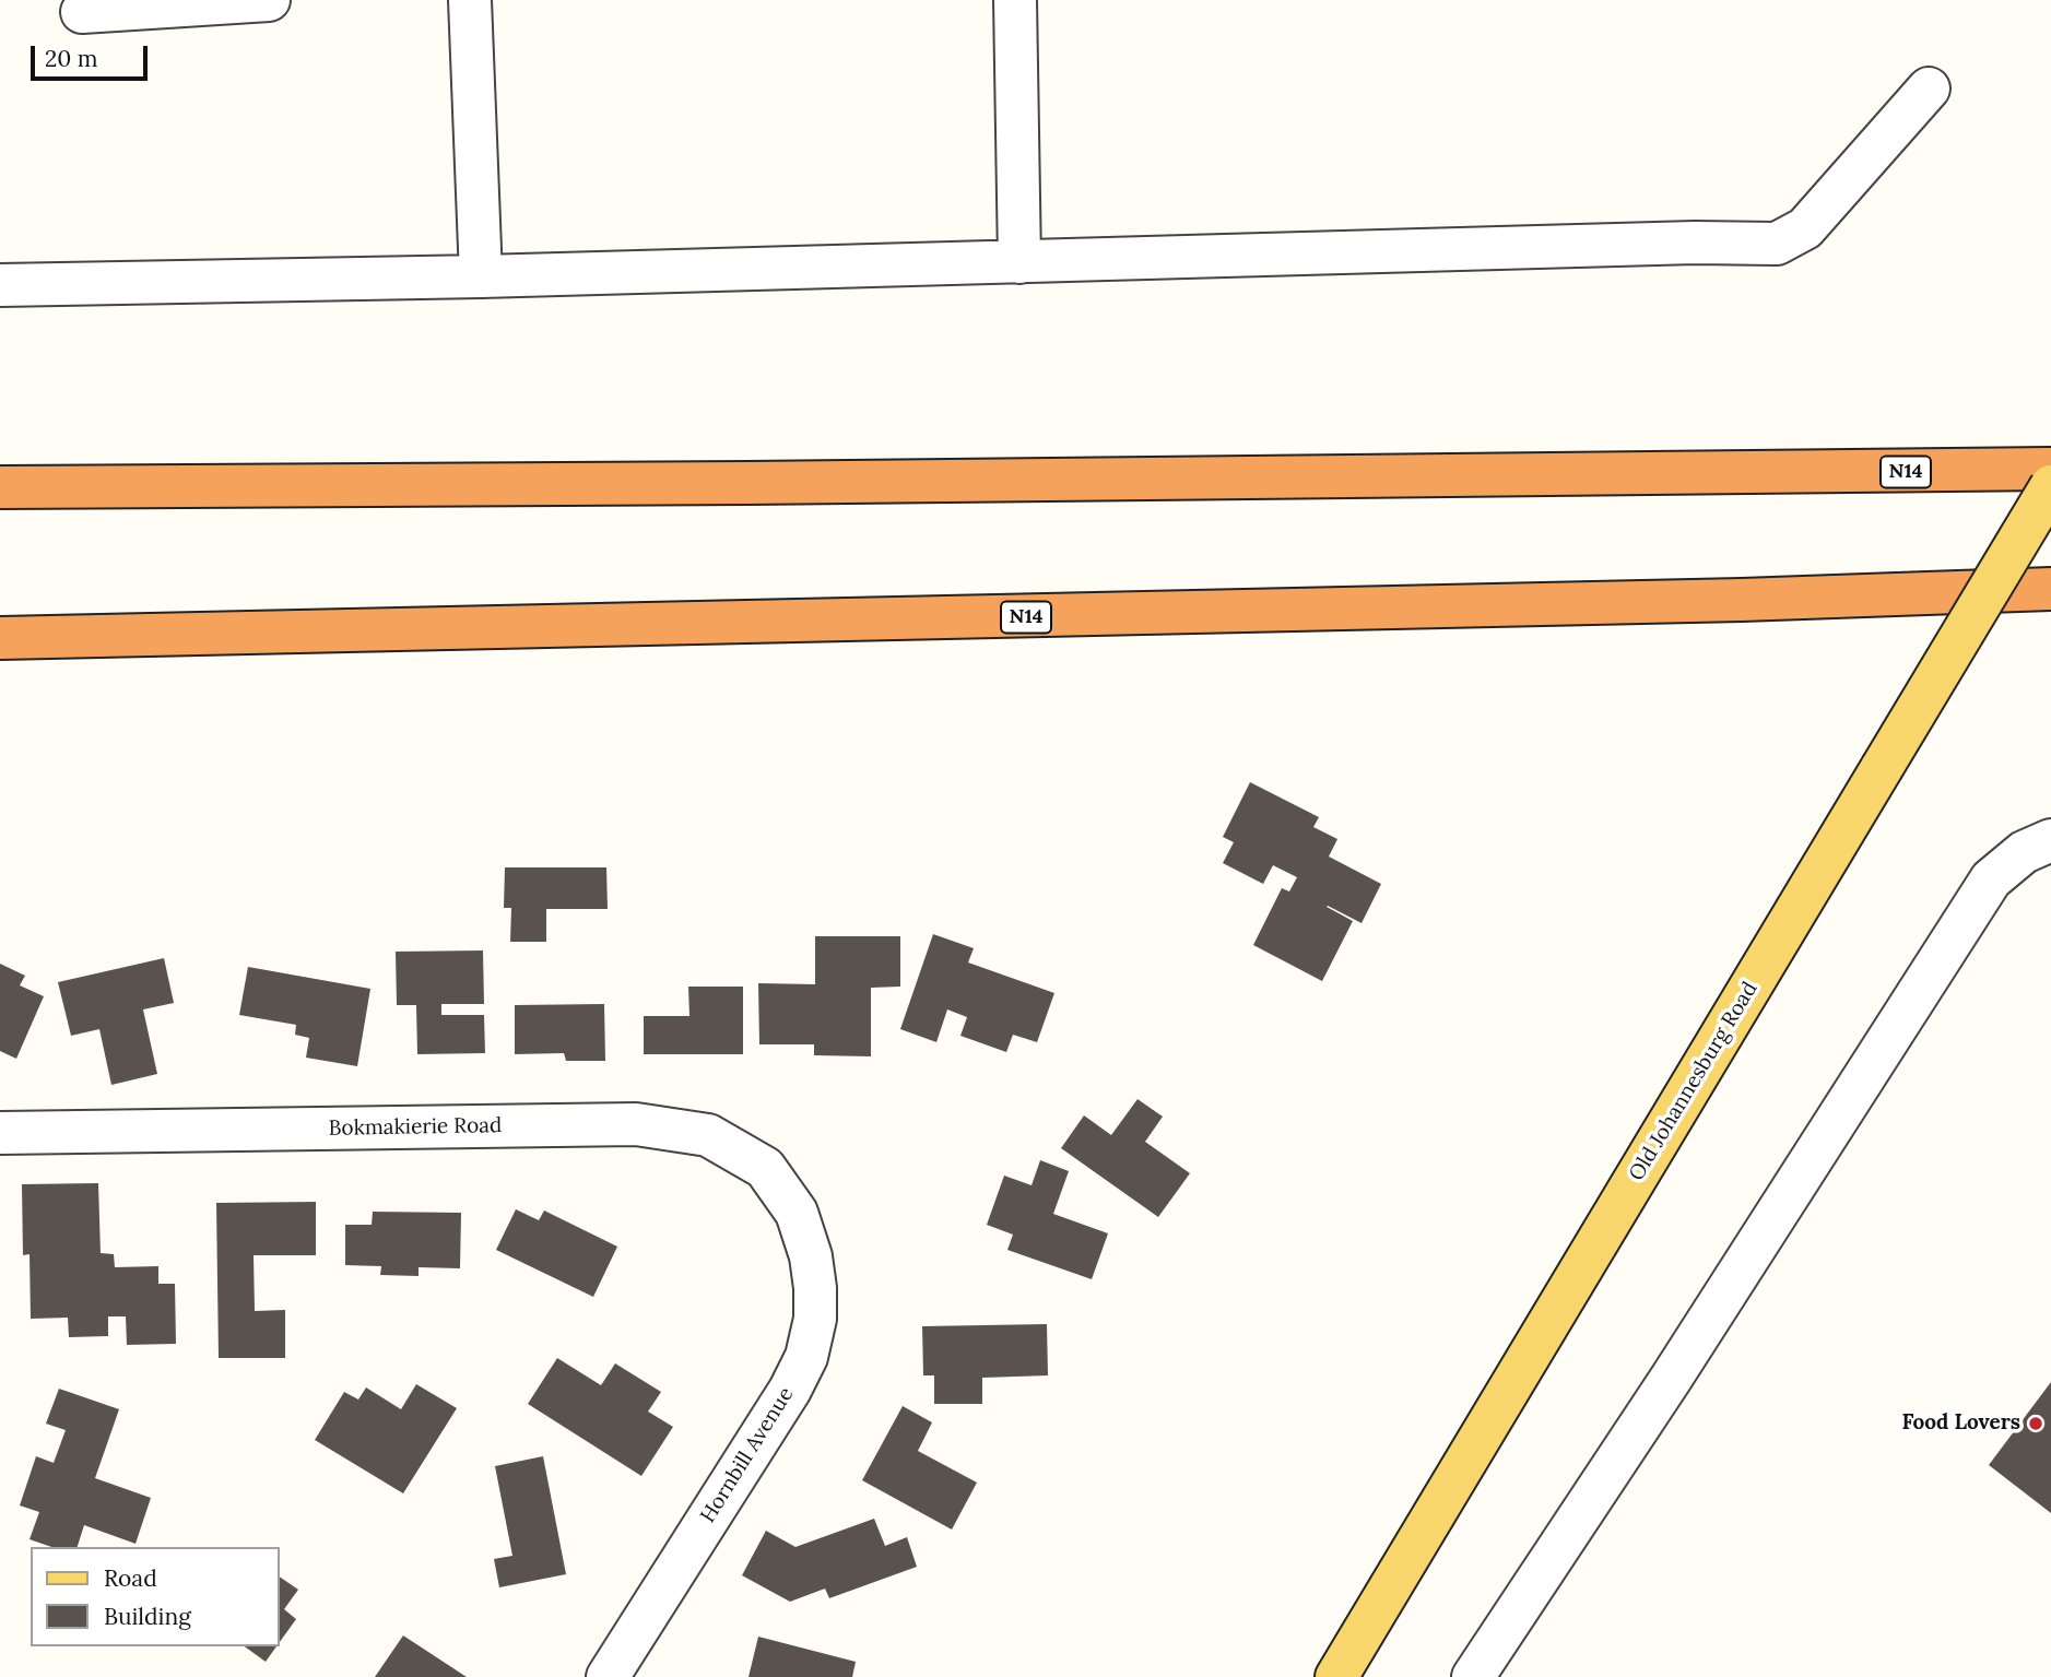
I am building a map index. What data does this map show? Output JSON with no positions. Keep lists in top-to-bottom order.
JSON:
{
  "streets": {
    "highway": ["N14"],
    "main road": ["Old Johannesburg Road"],
    "street": ["Bokmakierie Road", "Hornbill Avenue"]
  },
  "crossings": [
    ["Bokmakierie Road", "Hornbill Avenue"]
  ],
  "places": ["Food Lovers"],
  "legend": ["Road", "Building"],
  "scale_bar": "20 m"
}
